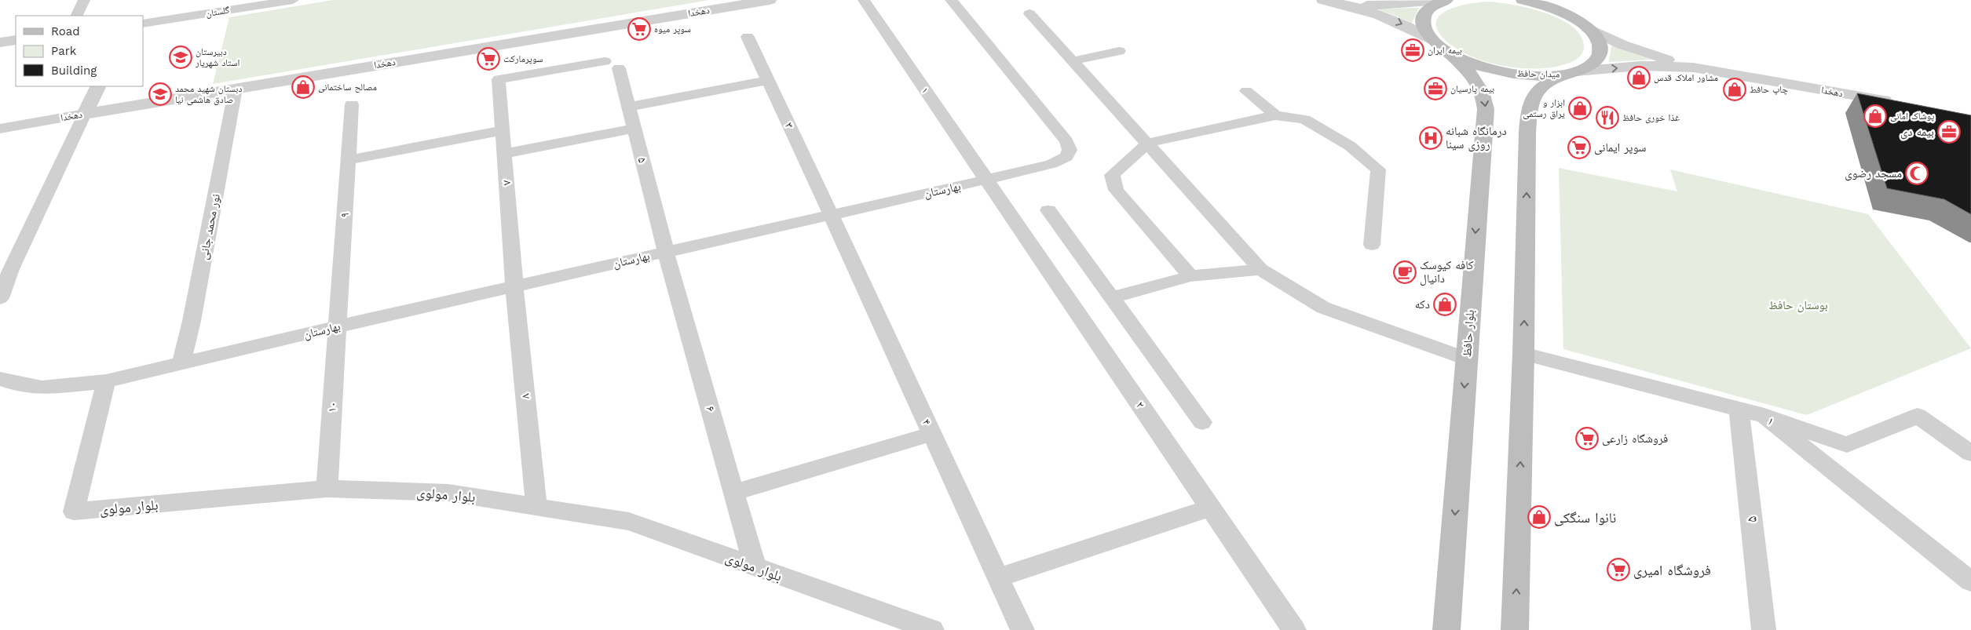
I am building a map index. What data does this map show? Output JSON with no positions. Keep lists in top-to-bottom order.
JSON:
{
  "streets": {
    "main road": ["میدان حافظ", "بلوار حافظ"],
    "street": [
      "گلستان",
      "دهخدا",
      "۱",
      "۳",
      "۵",
      "۷",
      "بهارستان",
      "۹",
      "نور محمد جانی",
      "۸",
      "۲",
      "۱۰",
      "۶",
      "۴",
      "بلوار مولوی"
    ]
  },
  "crossings": [
    ["دهخدا", "نور محمد جانی"],
    ["میدان حافظ", "بلوار حافظ"],
    ["۱", "۵"],
    ["۱", "بهارستان"],
    ["۱", "۲"],
    ["۳", "بهارستان"],
    ["۳", "۴"],
    ["۵", "بهارستان"],
    ["۵", "۶"],
    ["۷", "بهارستان"],
    ["۷", "۸"],
    ["بهارستان", "۹"],
    ["بهارستان", "نور محمد جانی"],
    ["بهارستان", "۸"],
    ["بهارستان", "۲"],
    ["بهارستان", "۱۰"],
    ["بهارستان", "۶"],
    ["بهارستان", "۴"],
    ["بهارستان", "بلوار مولوی"],
    ["۹", "۱۰"],
    ["۸", "بلوار مولوی"],
    ["۱۰", "بلوار مولوی"],
    ["۶", "بلوار مولوی"]
  ],
  "parks": ["بوستان حافظ"],
  "places": {
    "supermarket": [
      "سوپر میوه",
      "سوپرمارکت",
      "سوپر ایمانی",
      "فروشگاه زارعی",
      "فروشگاه امیری"
    ],
    "office": ["بیمه ایران", "بیمه پارسیان", "بیمه دی"],
    "school or university": ["دبیرستان استاد شهریار", "دبستان شهید محمد صادق هاشمی نیا"],
    "shop": [
      "مشاور املاک قدس",
      "مصالح ساختمانی",
      "چاپ حافط",
      "ابزار و یراق رستمی",
      "پوشاک امانی",
      "دکه",
      "نانوا سنگکی"
    ],
    "restaurant": ["غذا خوری حافظ"],
    "hospital": ["درمانگاه شبانه روزی سینا"],
    "mosque": ["مسجد رضوی"],
    "cafe": ["کافه کیوسک دانیال"]
  },
  "legend": ["Road", "Park", "Building"]
}
